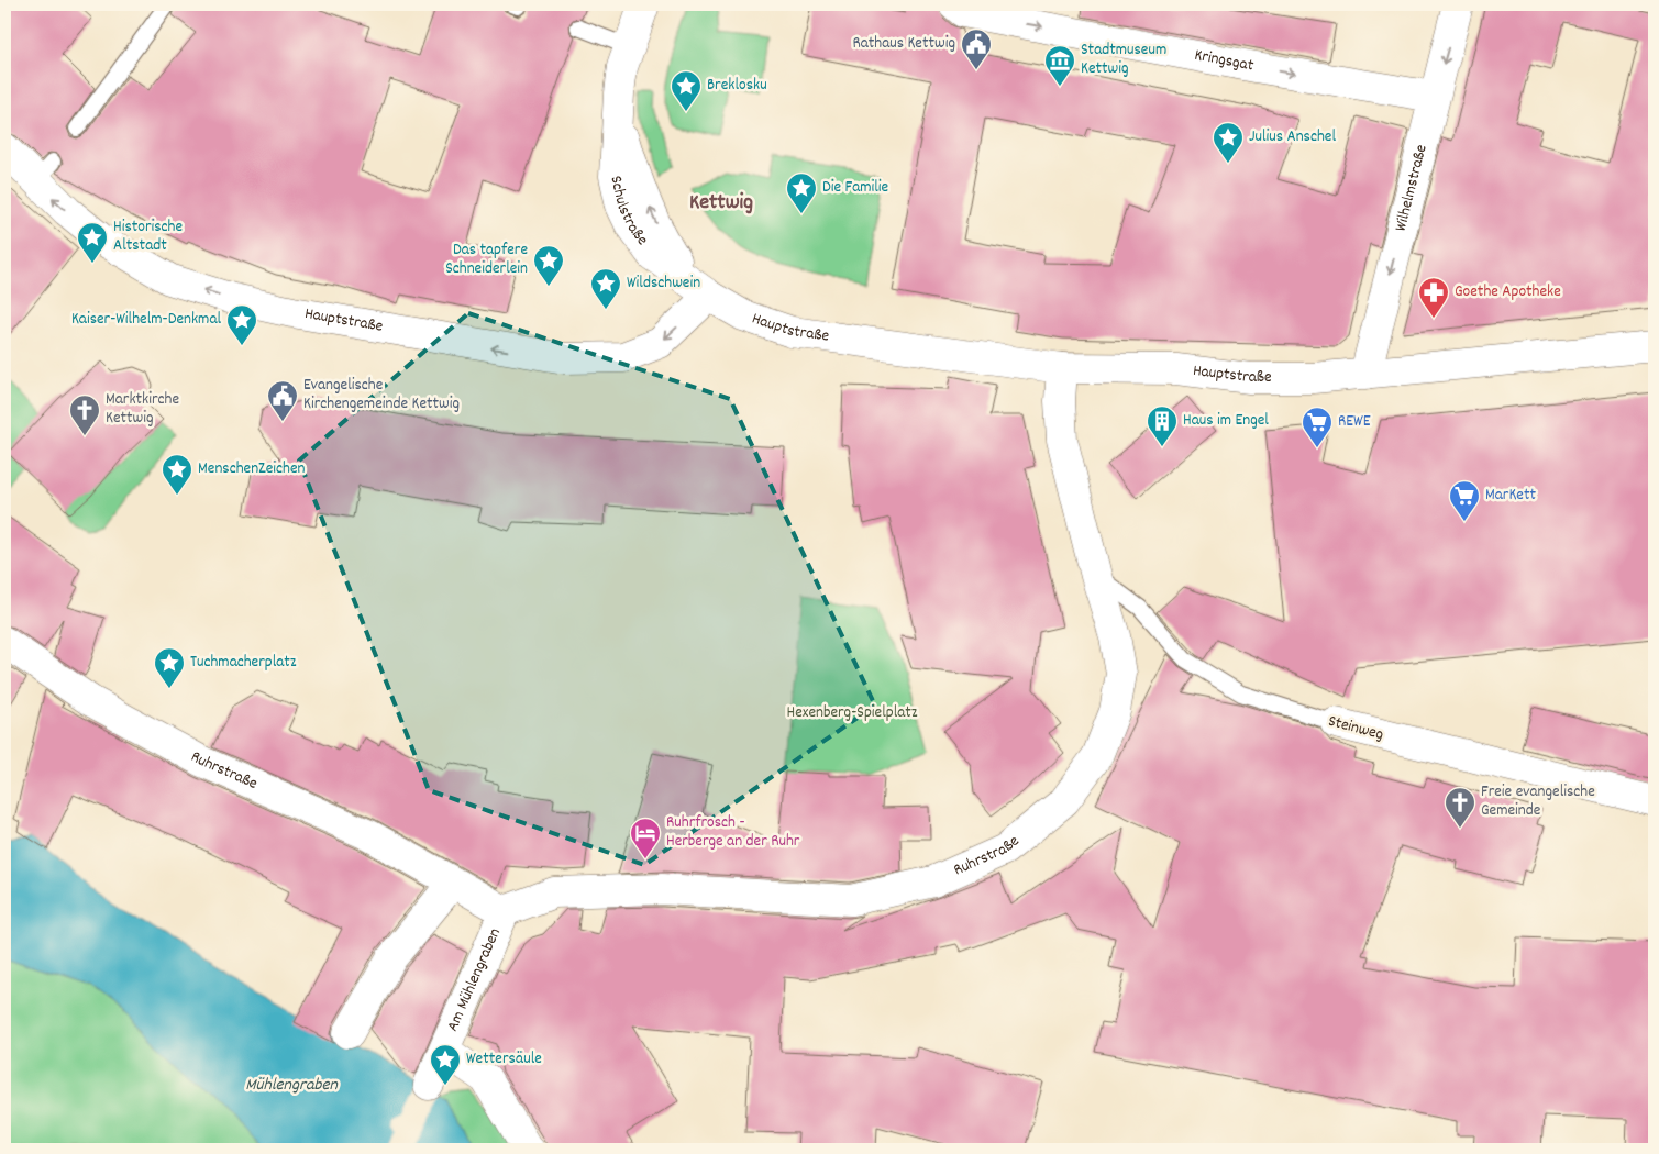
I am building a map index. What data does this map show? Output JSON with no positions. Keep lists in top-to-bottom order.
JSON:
{
  "streets": {
    "street": [
      "Kringsgat",
      "Wilhelmstraße",
      "Schulstraße",
      "Hauptstraße",
      "Steinweg",
      "Ruhrstraße",
      "Am Mühlengraben"
    ]
  },
  "crossings": [
    ["Kringsgat", "Wilhelmstraße"],
    ["Wilhelmstraße", "Hauptstraße"],
    ["Schulstraße", "Hauptstraße"],
    ["Hauptstraße", "Ruhrstraße"],
    ["Steinweg", "Ruhrstraße"],
    ["Ruhrstraße", "Am Mühlengraben"]
  ],
  "one_way": ["Kringsgat", "Wilhelmstraße", "Hauptstraße"],
  "districts": ["Kettwig"],
  "water": ["Mühlengraben"],
  "parks": ["Hexenberg-Spielplatz"],
  "places": {
    "public building": ["Rathaus Kettwig", "Evangelische Kirchengemeinde Kettwig"],
    "museum": ["Stadtmuseum Kettwig"],
    "place": [
      "Breklosku",
      "Julius Anschel",
      "Die Familie",
      "Historische Altstadt",
      "Das tapfere Schneiderlein",
      "Wildschwein",
      "Kaiser-Wilhelm-Denkmal",
      "MenschenZeichen",
      "Tuchmacherplatz",
      "Wettersäule"
    ],
    "pharmacy": ["Goethe Apotheke"],
    "church": ["Marktkirche Kettwig", "Freie evangelische Gemeinde"],
    "building": ["Haus im Engel"],
    "supermarket": ["REWE", "MarKett"],
    "hotel": ["Ruhrfrosch - Herberge an der Ruhr"]
  }
}
